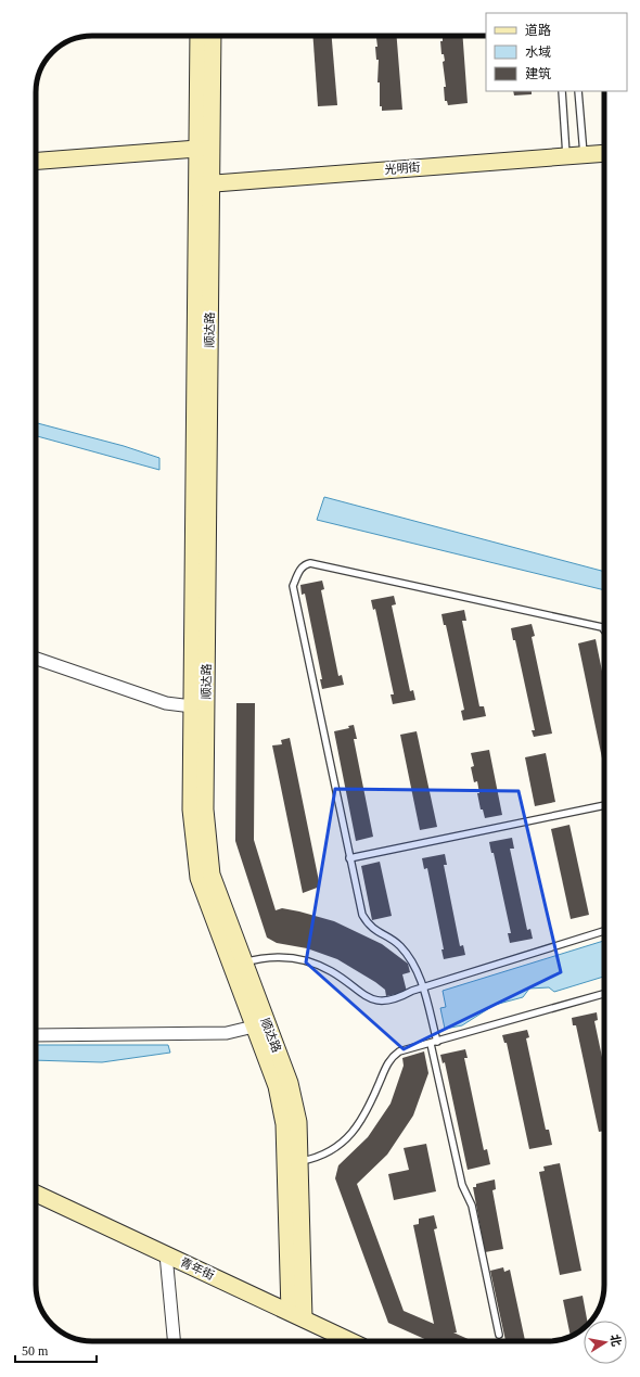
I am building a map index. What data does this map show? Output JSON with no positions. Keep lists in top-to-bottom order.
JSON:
{
  "streets": {
    "main road": ["光明街", "顺达路", "青年街"]
  },
  "crossings": [
    ["光明街", "顺达路"],
    ["顺达路", "青年街"]
  ],
  "legend": ["道路", "水域", "建筑"],
  "scale_bar": "50 m",
  "north": "right"
}
